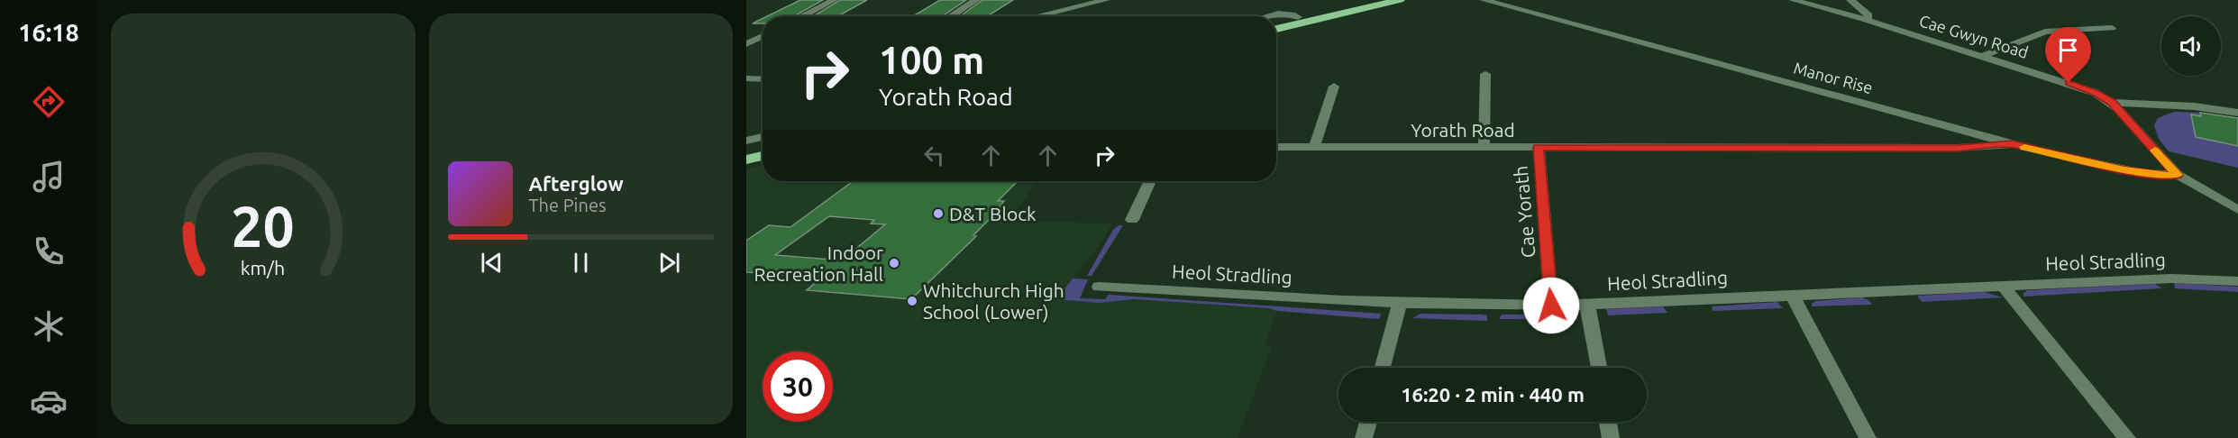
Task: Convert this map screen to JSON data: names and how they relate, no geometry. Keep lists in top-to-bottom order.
{
  "streets": {
    "street": [
      "Cae Gwyn Road",
      "Manor Rise",
      "Yorath Road",
      "Cae Yorath",
      "Heol Stradling"
    ]
  },
  "crossings": [
    ["Cae Gwyn Road", "Manor Rise"],
    ["Manor Rise", "Yorath Road"],
    ["Yorath Road", "Cae Yorath"],
    ["Cae Yorath", "Heol Stradling"]
  ],
  "places": ["D&T Block", "Indoor Recreation Hall", "Whitchurch High School (Lower)"],
  "page": {
    "tabs": "16:18",
    "turn": ["100 m", "Yorath Road"],
    "song": ["Afterglow", "The Pines"],
    "limit": "30",
    "trip": "16:20 · 2 min · 440 m",
    "gauge": ["20", "km/h"]
  }
}
